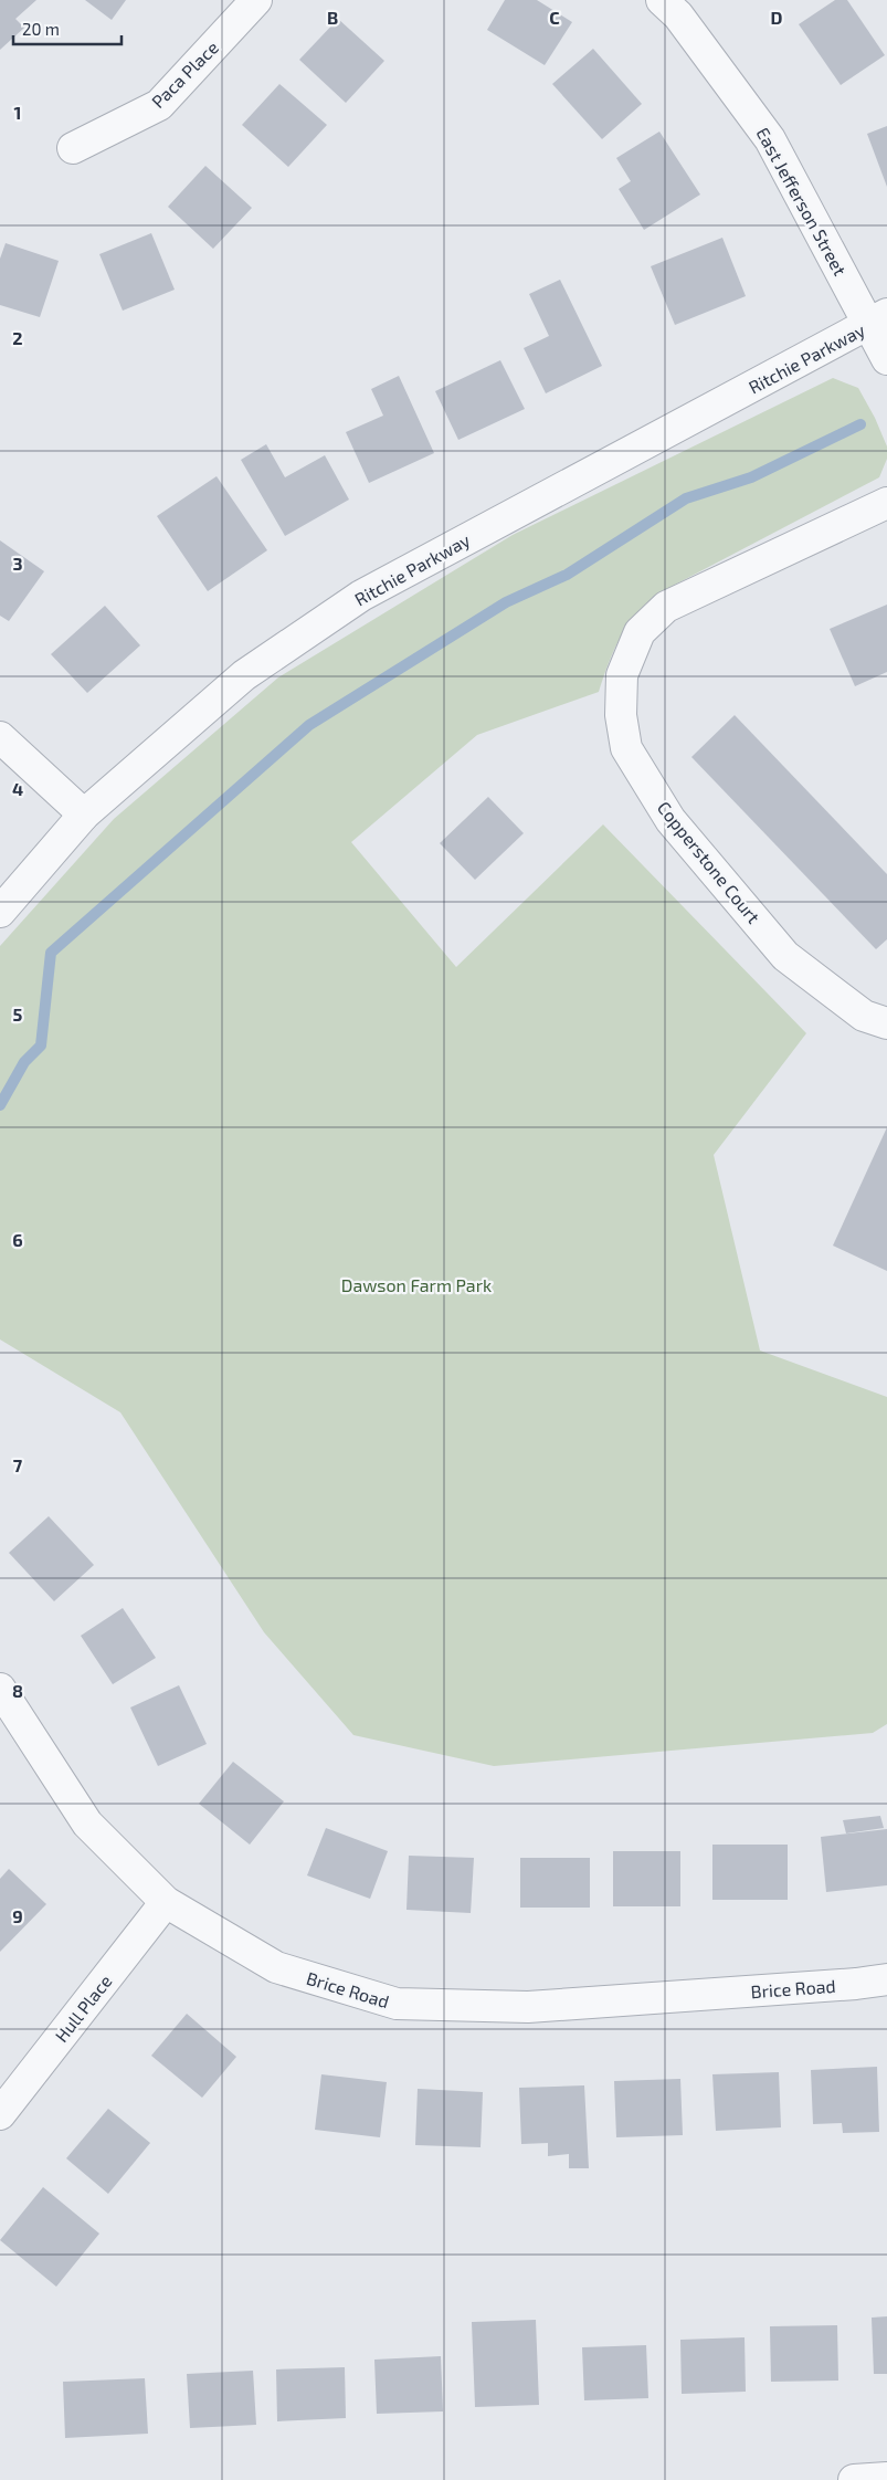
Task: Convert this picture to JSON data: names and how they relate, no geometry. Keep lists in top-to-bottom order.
{
  "streets": {
    "street": [
      "Paca Place",
      "East Jefferson Street",
      "Ritchie Parkway",
      "Copperstone Court",
      "Brice Road",
      "Hull Place"
    ]
  },
  "crossings": [
    ["East Jefferson Street", "Ritchie Parkway"],
    ["Brice Road", "Hull Place"]
  ],
  "parks": ["Dawson Farm Park"],
  "scale_bar": "20 m",
  "grid": {
    "columns": ["B", "C", "D"],
    "rows": [
      "1",
      "2",
      "3",
      "4",
      "5",
      "6",
      "7",
      "8",
      "9"
    ]
  }
}
